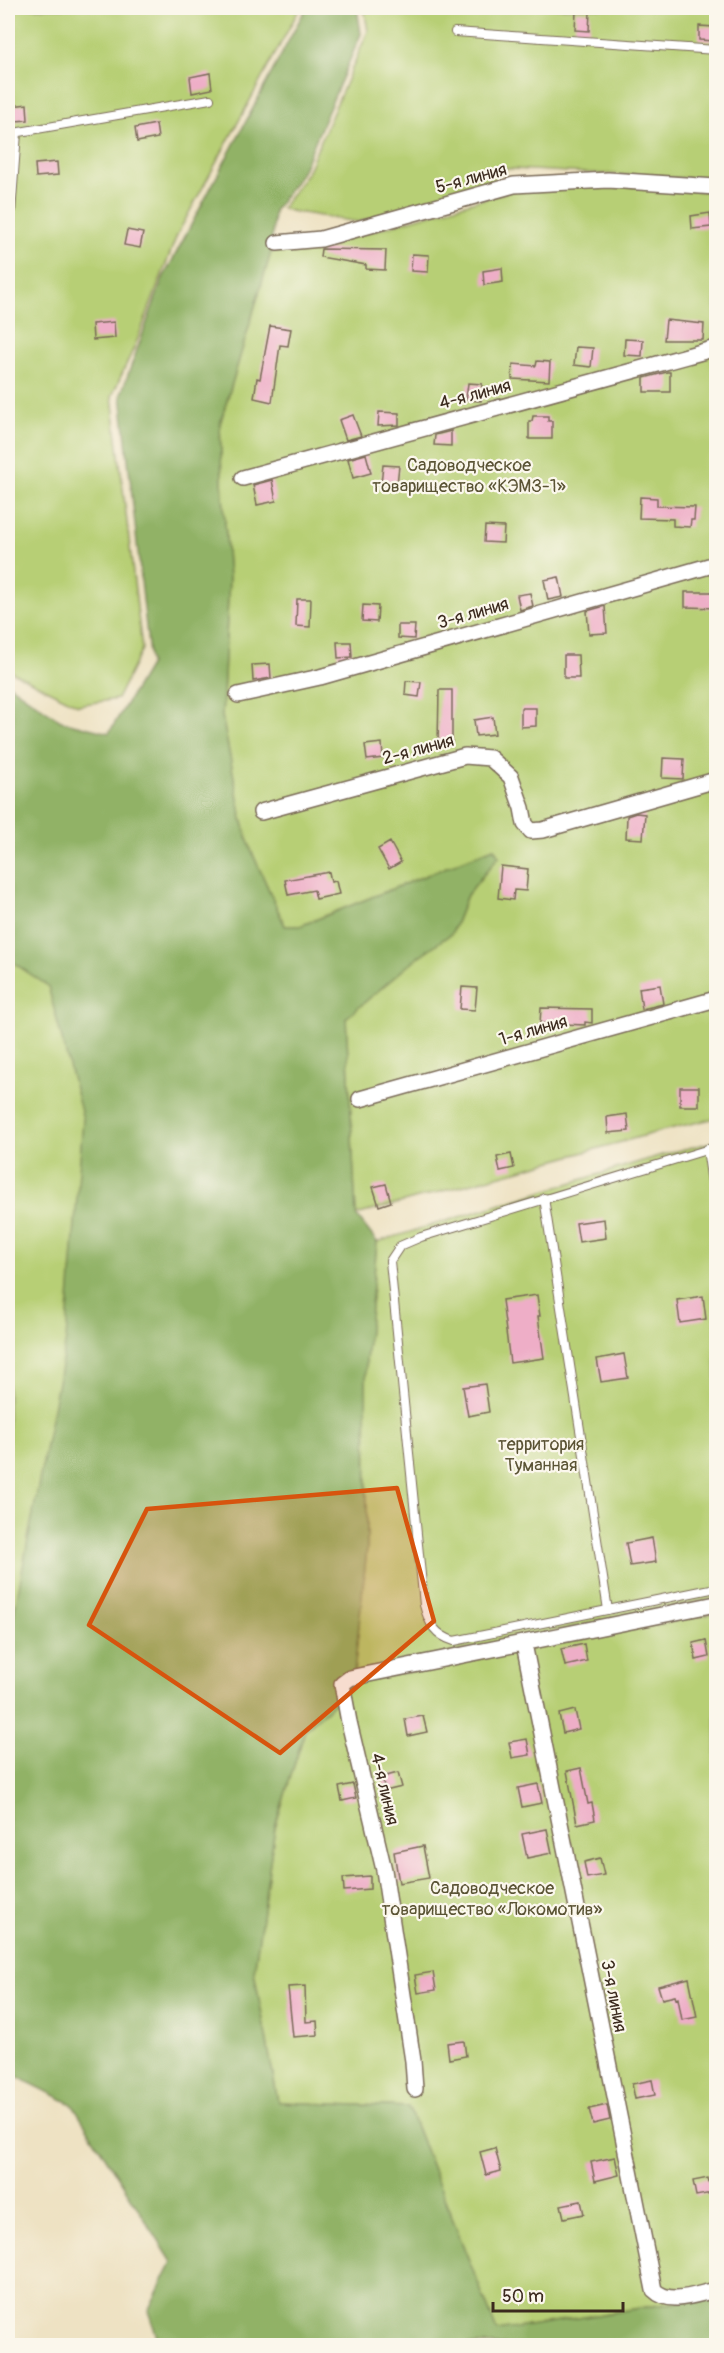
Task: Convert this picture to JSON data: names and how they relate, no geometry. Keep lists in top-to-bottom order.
{
  "streets": {
    "street": [
      "5-я линия",
      "4-я линия",
      "3-я линия",
      "2-я линия",
      "1-я линия"
    ]
  },
  "crossings": [
    ["4-я линия", "3-я линия"]
  ],
  "parks": ["Садоводческое товарищество «КЭМЗ-1»", "территория Туманная", "Садоводческое товарищество «Локомотив»"],
  "scale_bar": "50 m"
}
